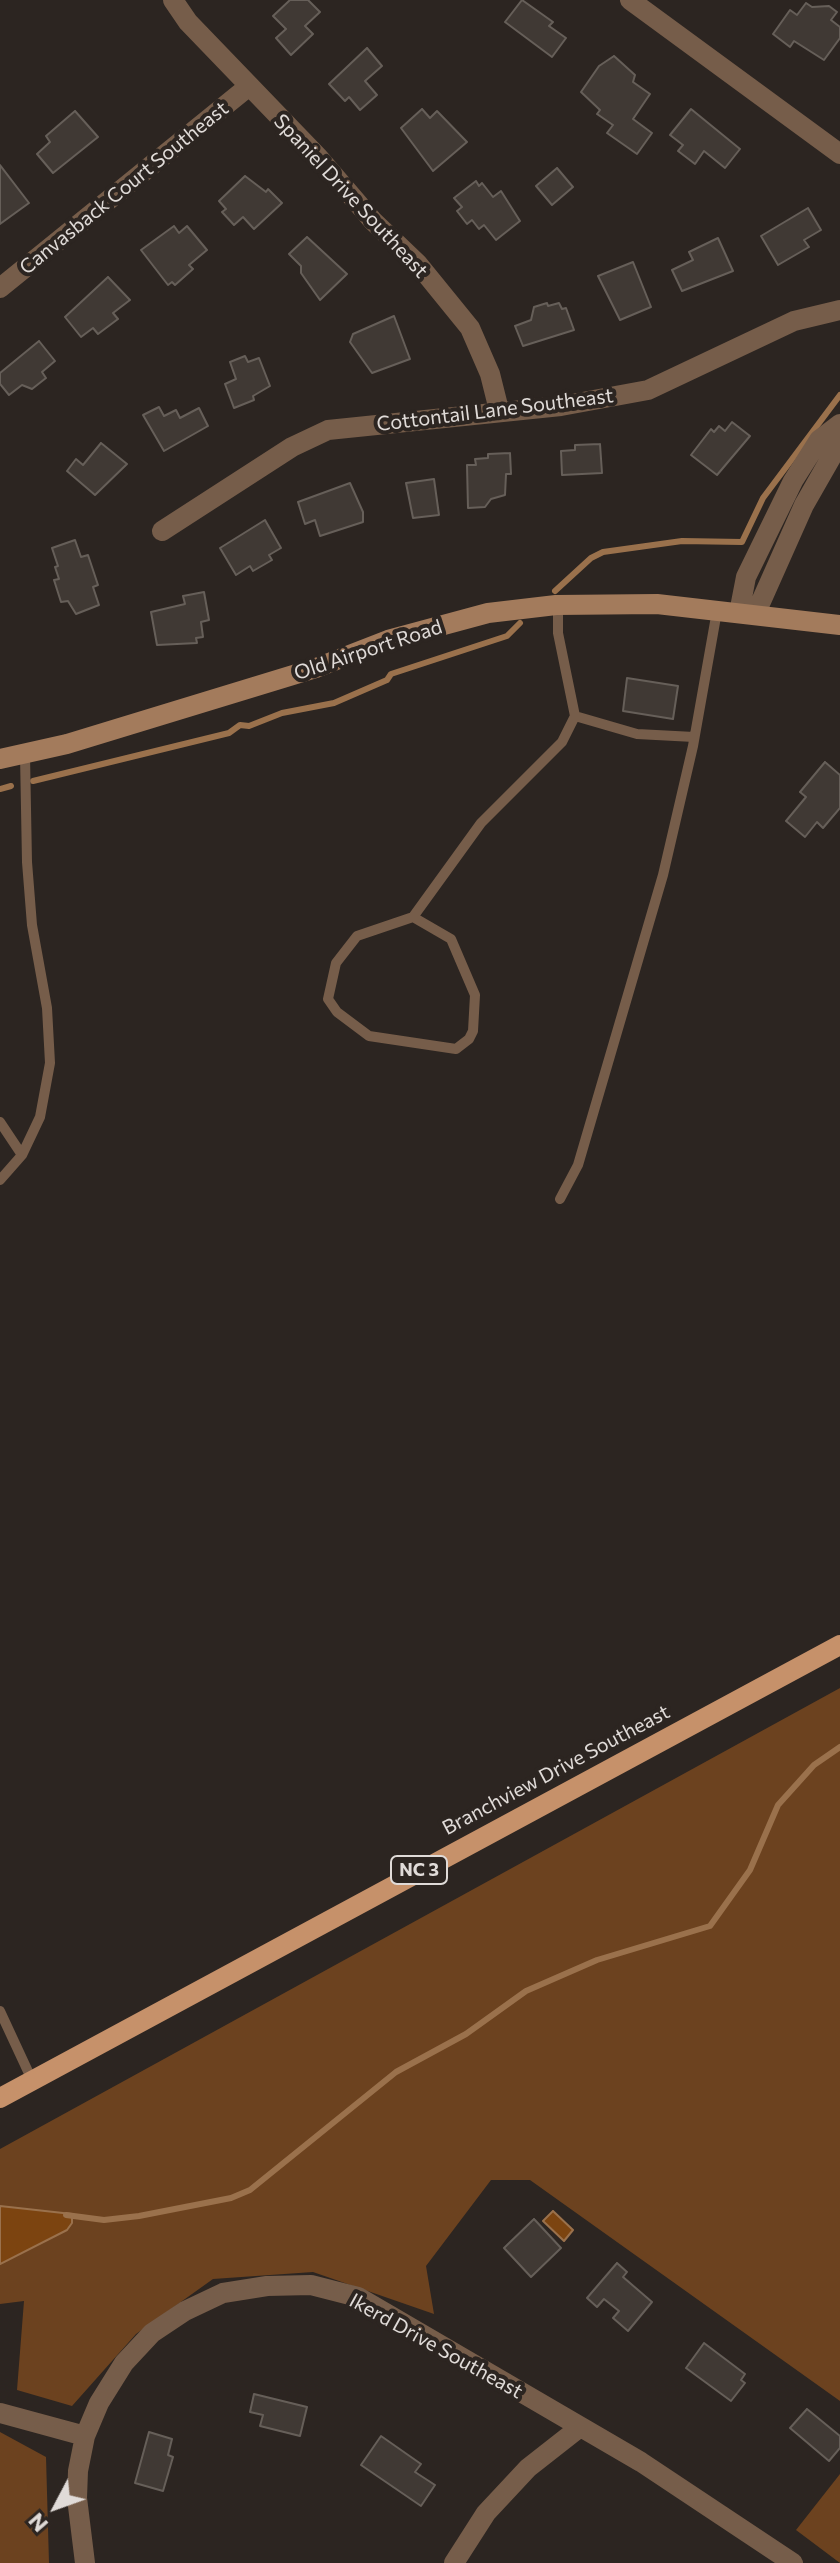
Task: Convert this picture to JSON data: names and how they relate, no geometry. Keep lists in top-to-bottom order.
{
  "streets": {
    "main road": ["Branchview Drive Southeast", "NC 3"],
    "street": [
      "Canvasback Court Southeast",
      "Spaniel Drive Southeast",
      "Cottontail Lane Southeast",
      "Old Airport Road",
      "Ikerd Drive Southeast"
    ]
  },
  "crossings": [
    ["Canvasback Court Southeast", "Spaniel Drive Southeast"],
    ["Spaniel Drive Southeast", "Cottontail Lane Southeast"]
  ],
  "north": "bottom left"
}
